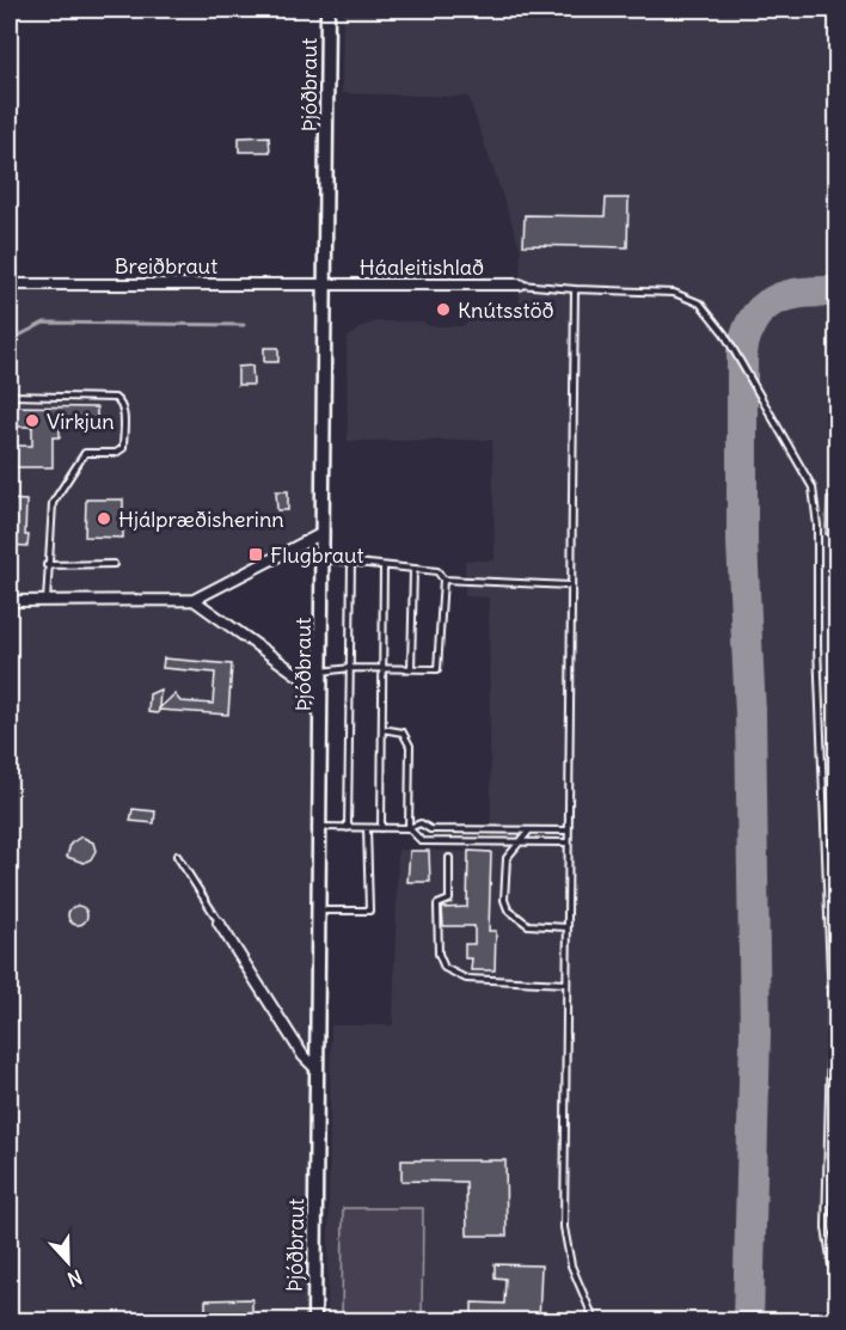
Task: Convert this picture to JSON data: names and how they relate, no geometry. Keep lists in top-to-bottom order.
{
  "streets": {
    "street": ["Þjóðbraut", "Breiðbraut", "Háaleitishlað"]
  },
  "crossings": [
    ["Þjóðbraut", "Breiðbraut"],
    ["Þjóðbraut", "Háaleitishlað"],
    ["Breiðbraut", "Háaleitishlað"]
  ],
  "places": {
    "other": ["Knútsstöð", "Virkjun", "Hjálpræðisherinn"],
    "transit": ["Flugbraut"]
  },
  "north": "bottom"
}
